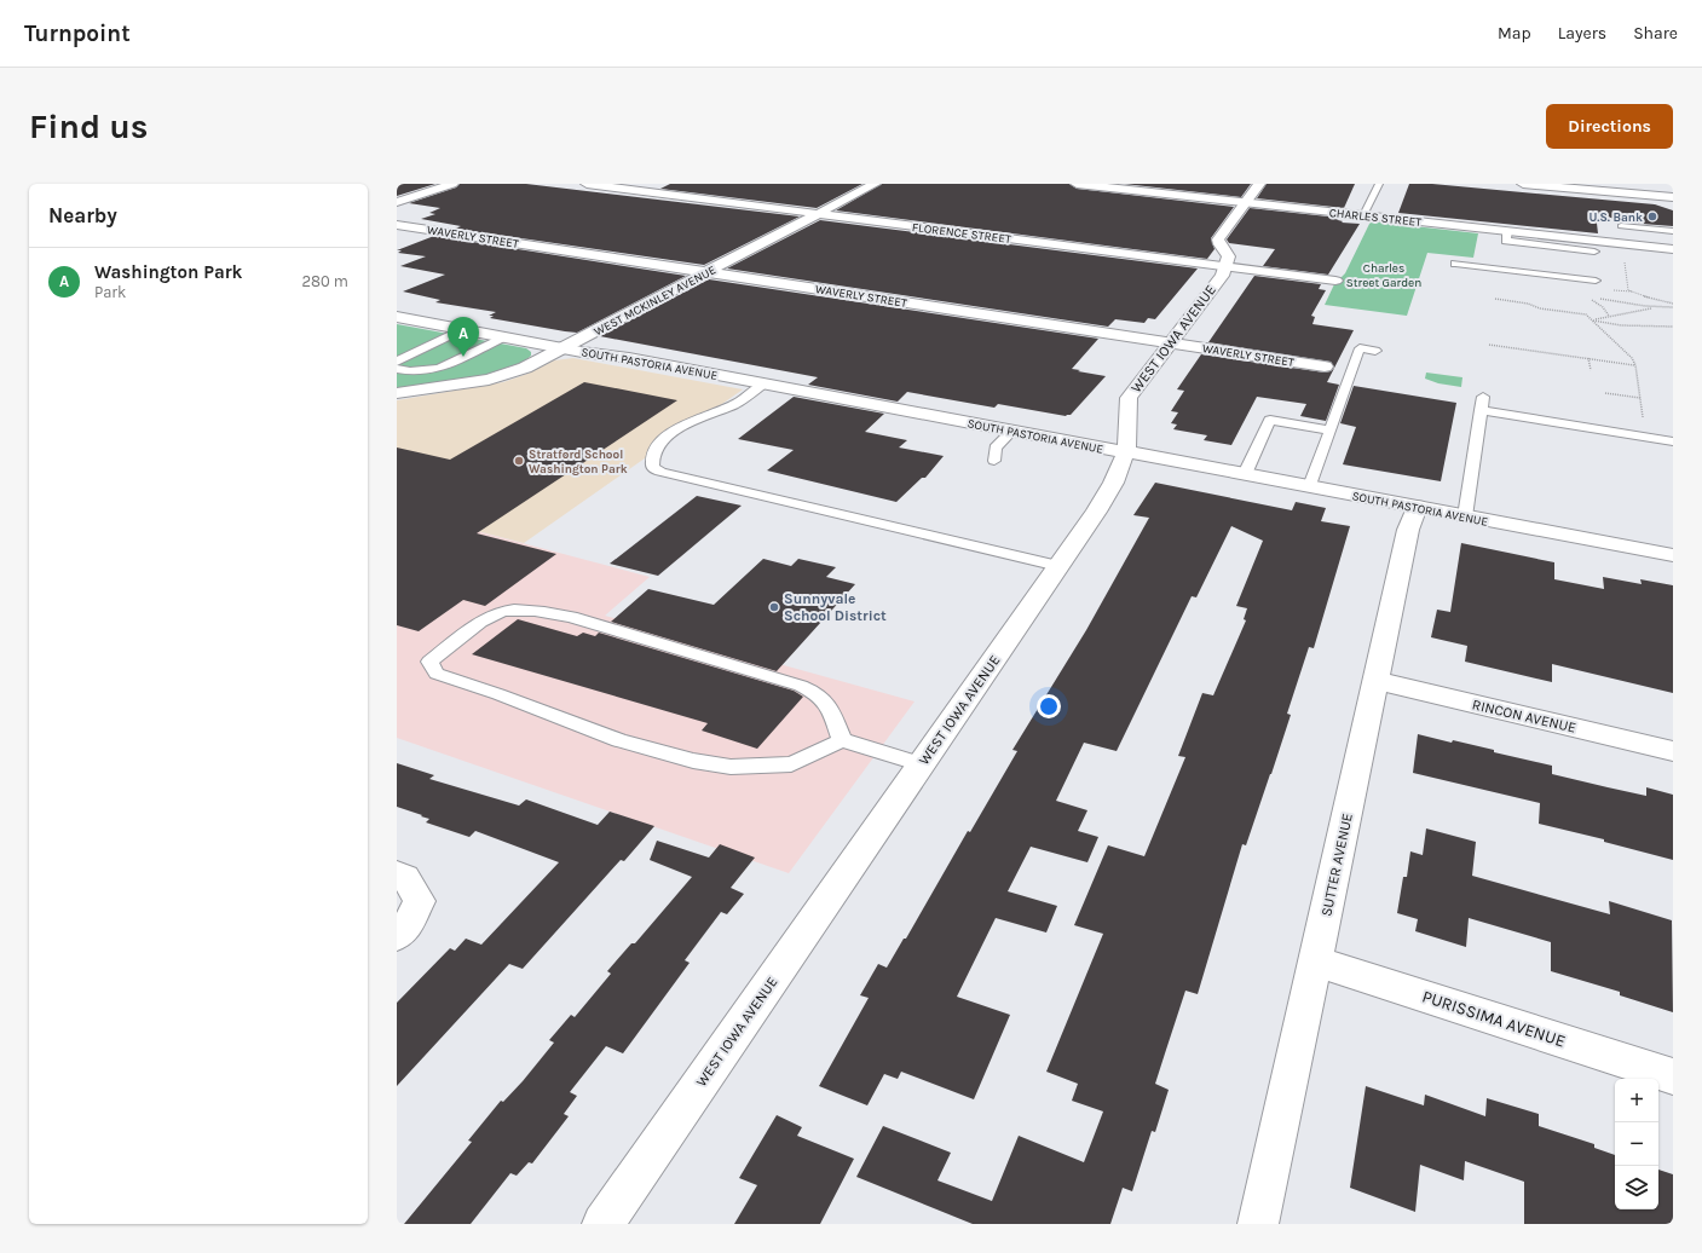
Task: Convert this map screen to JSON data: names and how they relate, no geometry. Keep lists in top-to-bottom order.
{
  "streets": {
    "street": [
      "CHARLES STREET",
      "FLORENCE STREET",
      "WAVERLY STREET",
      "WEST MCKINLEY AVENUE",
      "WEST IOWA AVENUE",
      "SOUTH PASTORIA AVENUE",
      "RINCON AVENUE",
      "SUTTER AVENUE",
      "PURISSIMA AVENUE"
    ]
  },
  "crossings": [
    ["FLORENCE STREET", "WEST MCKINLEY AVENUE"],
    ["FLORENCE STREET", "WEST IOWA AVENUE"],
    ["WAVERLY STREET", "WEST MCKINLEY AVENUE"],
    ["WAVERLY STREET", "WEST IOWA AVENUE"],
    ["WEST MCKINLEY AVENUE", "SOUTH PASTORIA AVENUE"],
    ["WEST IOWA AVENUE", "SOUTH PASTORIA AVENUE"],
    ["SOUTH PASTORIA AVENUE", "SUTTER AVENUE"],
    ["RINCON AVENUE", "SUTTER AVENUE"],
    ["SUTTER AVENUE", "PURISSIMA AVENUE"]
  ],
  "parks": ["Charles Street Garden"],
  "places": ["U.S. Bank", "Stratford School Washington Park", "Sunnyvale School District"],
  "page": {
    "header": "Turnpoint",
    "nav": ["Map", "Layers", "Share"],
    "buttons": "Directions",
    "title": "Find us",
    "heading": "Nearby",
    "list": [
      {
        "mark": "A",
        "name": "Washington Park",
        "note": "Park",
        "value": "280 m"
      }
    ],
    "pins": "A",
    "map_buttons": ["+", "−"]
  }
}
